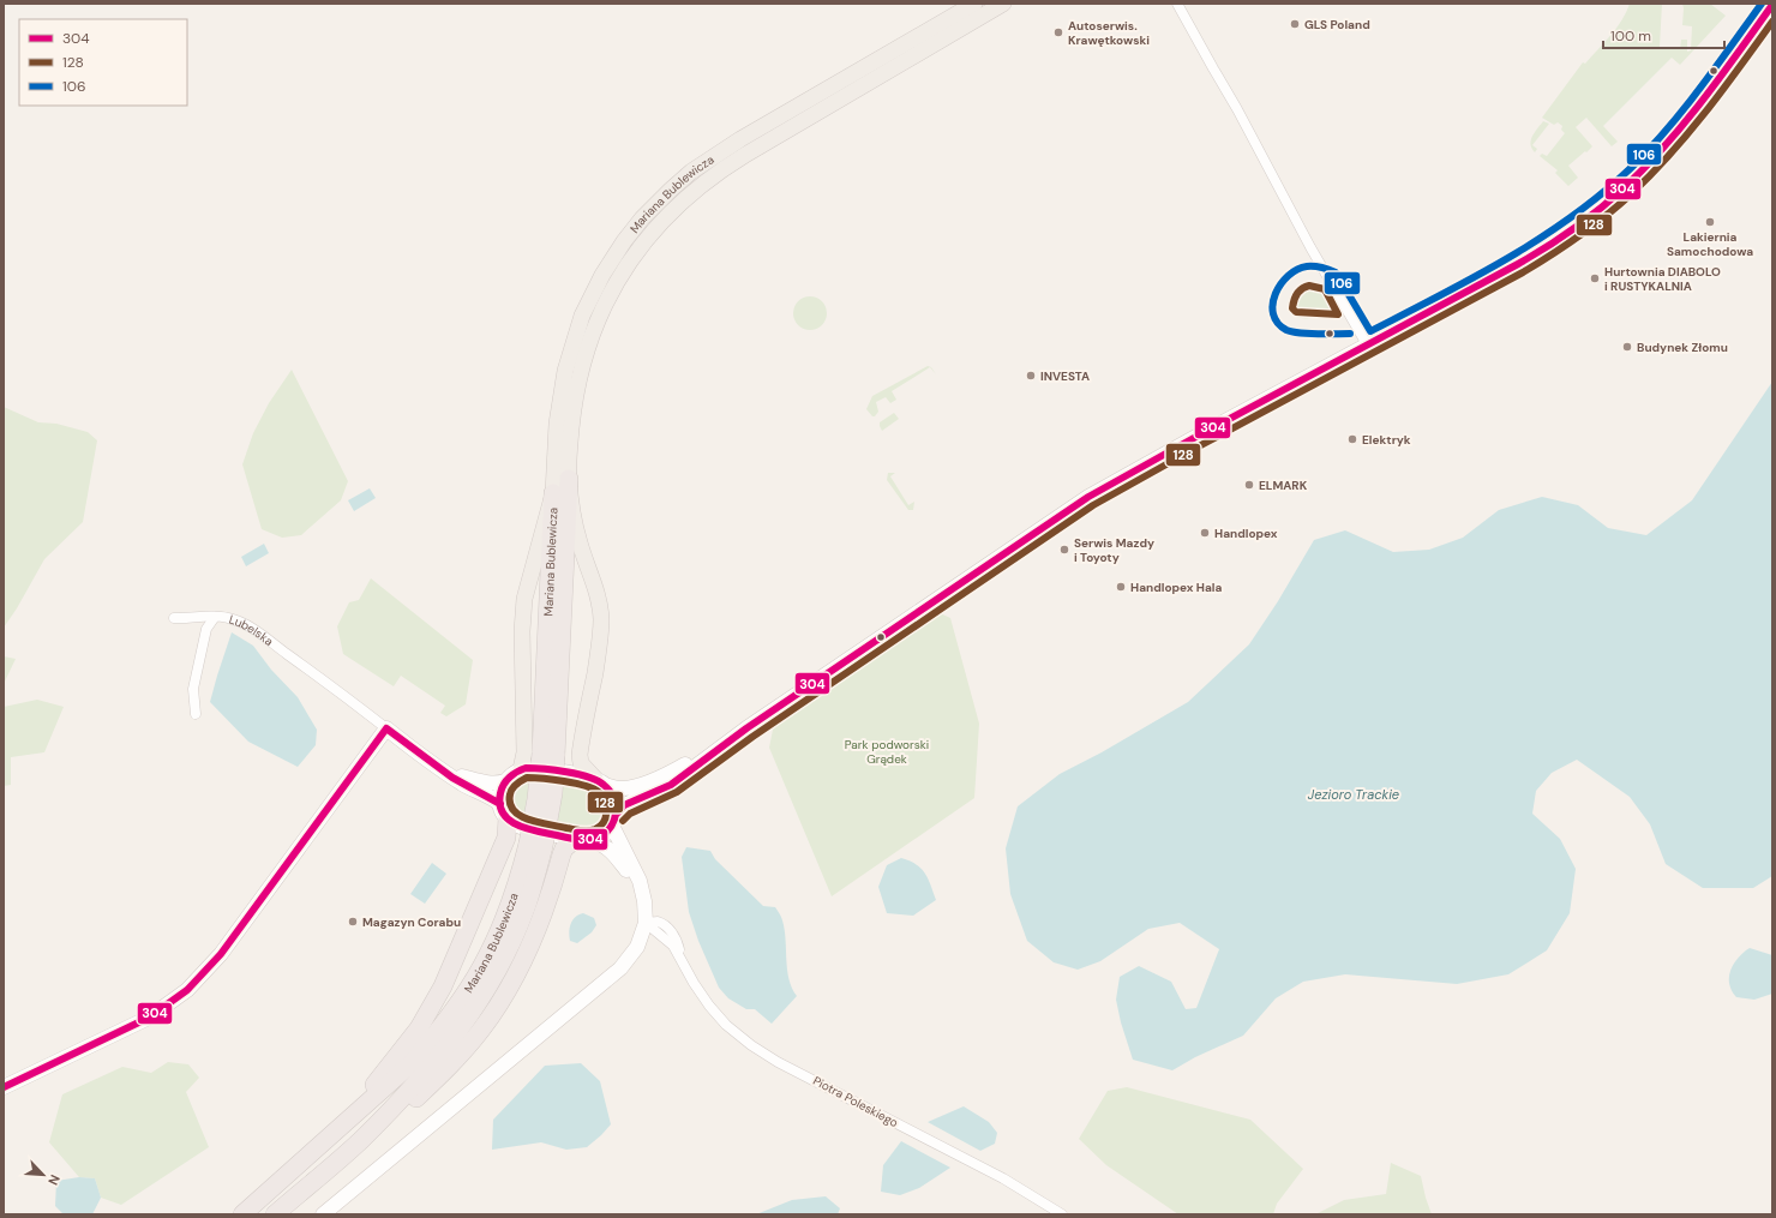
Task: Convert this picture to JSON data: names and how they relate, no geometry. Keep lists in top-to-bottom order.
{
  "streets": {
    "highway": ["Mariana Bublewicza"],
    "street": ["Lubelska", "Piotra Poleskiego"]
  },
  "water": ["Jezioro Trackie"],
  "parks": ["Park podworski Grądek"],
  "places": [
    "GLS Poland",
    "Autoserwis. Krawętkowski",
    "Lakiernia Samochodowa",
    "Hurtownia DIABOLO i RUSTYKALNIA",
    "Budynek Złomu",
    "INVESTA",
    "Elektryk",
    "ELMARK",
    "Handlopex",
    "Serwis Mazdy i Toyoty",
    "Handlopex Hala",
    "Magazyn Corabu"
  ],
  "lines": ["transit line 106", "transit line 304", "transit line 128"],
  "legend": ["304", "128", "106"],
  "scale_bar": "100 m",
  "north": "bottom right"
}
